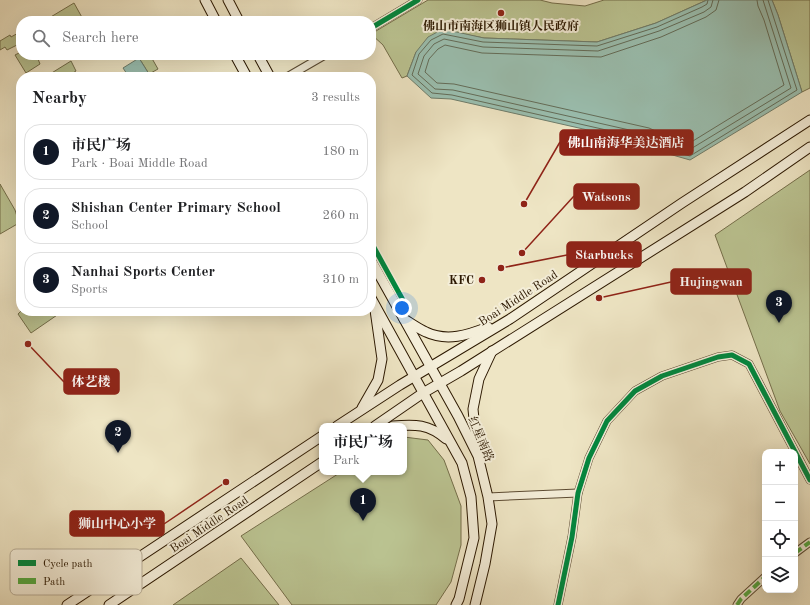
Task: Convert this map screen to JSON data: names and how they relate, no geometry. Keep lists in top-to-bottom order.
{
  "streets": {
    "main road": ["Boai Middle Road", "红星南路"]
  },
  "crossings": [
    ["Boai Middle Road", "红星南路"]
  ],
  "places": [
    "佛山市南海区狮山镇人民政府",
    "佛山南海华美达酒店",
    "Watsons",
    "Starbucks",
    "KFC",
    "Hujingwan",
    "体艺楼",
    "狮山中心小学"
  ],
  "legend": ["Cycle path", "Path"],
  "page": {
    "search": "Search here",
    "heading": ["Nearby", "3 results"],
    "list": [
      {
        "mark": "1",
        "name": "市民广场",
        "note": "Park · Boai Middle Road",
        "value": "180 m"
      },
      {
        "mark": "2",
        "name": "Shishan Center Primary School",
        "note": "School",
        "value": "260 m"
      },
      {
        "mark": "3",
        "name": "Nanhai Sports Center",
        "note": "Sports",
        "value": "310 m"
      }
    ],
    "pins": ["3", "2", "1"],
    "popup": ["市民广场", "Park"],
    "map_buttons": ["+", "−"]
  }
}
